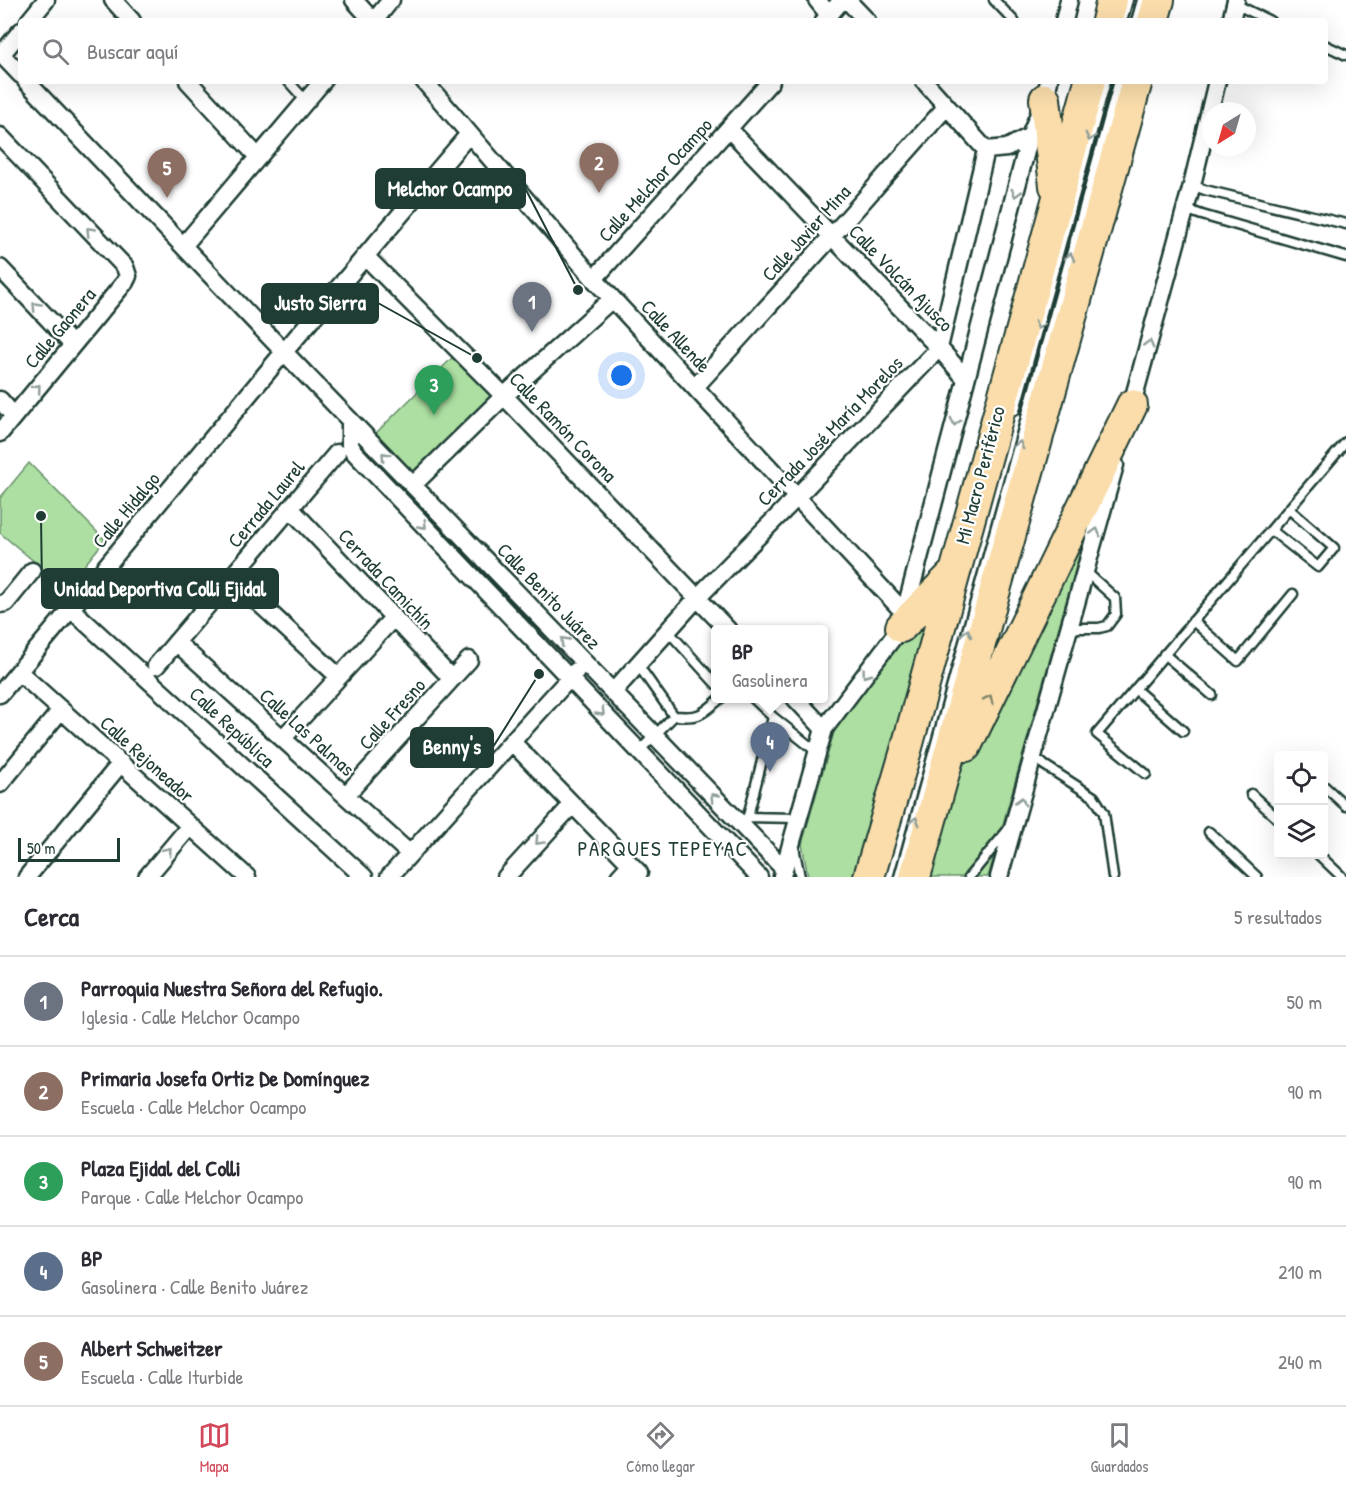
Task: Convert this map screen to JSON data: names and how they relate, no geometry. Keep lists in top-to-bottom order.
{
  "streets": {
    "street": [
      "Calle Melchor Ocampo",
      "Calle Javier Mina",
      "Calle Volcán Ajusco",
      "Calle Gaonera",
      "Calle Allende",
      "Calle Ramón Corona",
      "Cerrada José María Morelos",
      "Cerrada Laurel",
      "Calle Hidalgo",
      "Cerrada Camichín",
      "Calle Benito Juárez",
      "Calle Fresno",
      "Calle República",
      "Calle Las Palmas",
      "Calle Rejoneador"
    ],
    "lane": ["Mi Macro Periférico"]
  },
  "crossings": [
    ["Calle Melchor Ocampo", "Calle Volcán Ajusco"],
    ["Calle Melchor Ocampo", "Calle Allende"],
    ["Calle Javier Mina", "Calle Volcán Ajusco"],
    ["Calle Javier Mina", "Calle Allende"],
    ["Calle Volcán Ajusco", "Cerrada José María Morelos"],
    ["Calle Allende", "Cerrada José María Morelos"],
    ["Calle Allende", "Calle Hidalgo"],
    ["Calle Ramón Corona", "Cerrada José María Morelos"],
    ["Calle Ramón Corona", "Calle Hidalgo"],
    ["Cerrada José María Morelos", "Calle Benito Juárez"],
    ["Cerrada Laurel", "Cerrada Camichín"],
    ["Cerrada Laurel", "Calle Las Palmas"],
    ["Calle Hidalgo", "Calle Benito Juárez"],
    ["Calle Hidalgo", "Calle República"],
    ["Calle Hidalgo", "Calle Rejoneador"],
    ["Cerrada Camichín", "Calle Fresno"],
    ["Calle Fresno", "Calle Las Palmas"]
  ],
  "districts": ["PARQUES TEPEYAC"],
  "places": [
    "Melchor Ocampo",
    "Justo Sierra",
    "Unidad Deportiva Colli Ejidal",
    "Benny's"
  ],
  "scale_bar": "50 m",
  "north": "bottom left",
  "page": {
    "search": "Buscar aquí",
    "pins": [
      "2",
      "5",
      "1",
      "3",
      "4"
    ],
    "popup": ["BP", "Gasolinera"],
    "scale": "50 m",
    "heading": ["Cerca", "5 resultados"],
    "list": [
      {
        "mark": "1",
        "name": "Parroquia Nuestra Señora del Refugio.",
        "note": "Iglesia · Calle Melchor Ocampo",
        "value": "50 m"
      },
      {
        "mark": "2",
        "name": "Primaria Josefa Ortiz De Domínguez",
        "note": "Escuela · Calle Melchor Ocampo",
        "value": "90 m"
      },
      {
        "mark": "3",
        "name": "Plaza Ejidal del Colli",
        "note": "Parque · Calle Melchor Ocampo",
        "value": "90 m"
      },
      {
        "mark": "4",
        "name": "BP",
        "note": "Gasolinera · Calle Benito Juárez",
        "value": "210 m"
      },
      {
        "mark": "5",
        "name": "Albert Schweitzer",
        "note": "Escuela · Calle Iturbide",
        "value": "240 m"
      }
    ],
    "nav": ["Mapa", "Cómo llegar", "Guardados"]
  }
}
